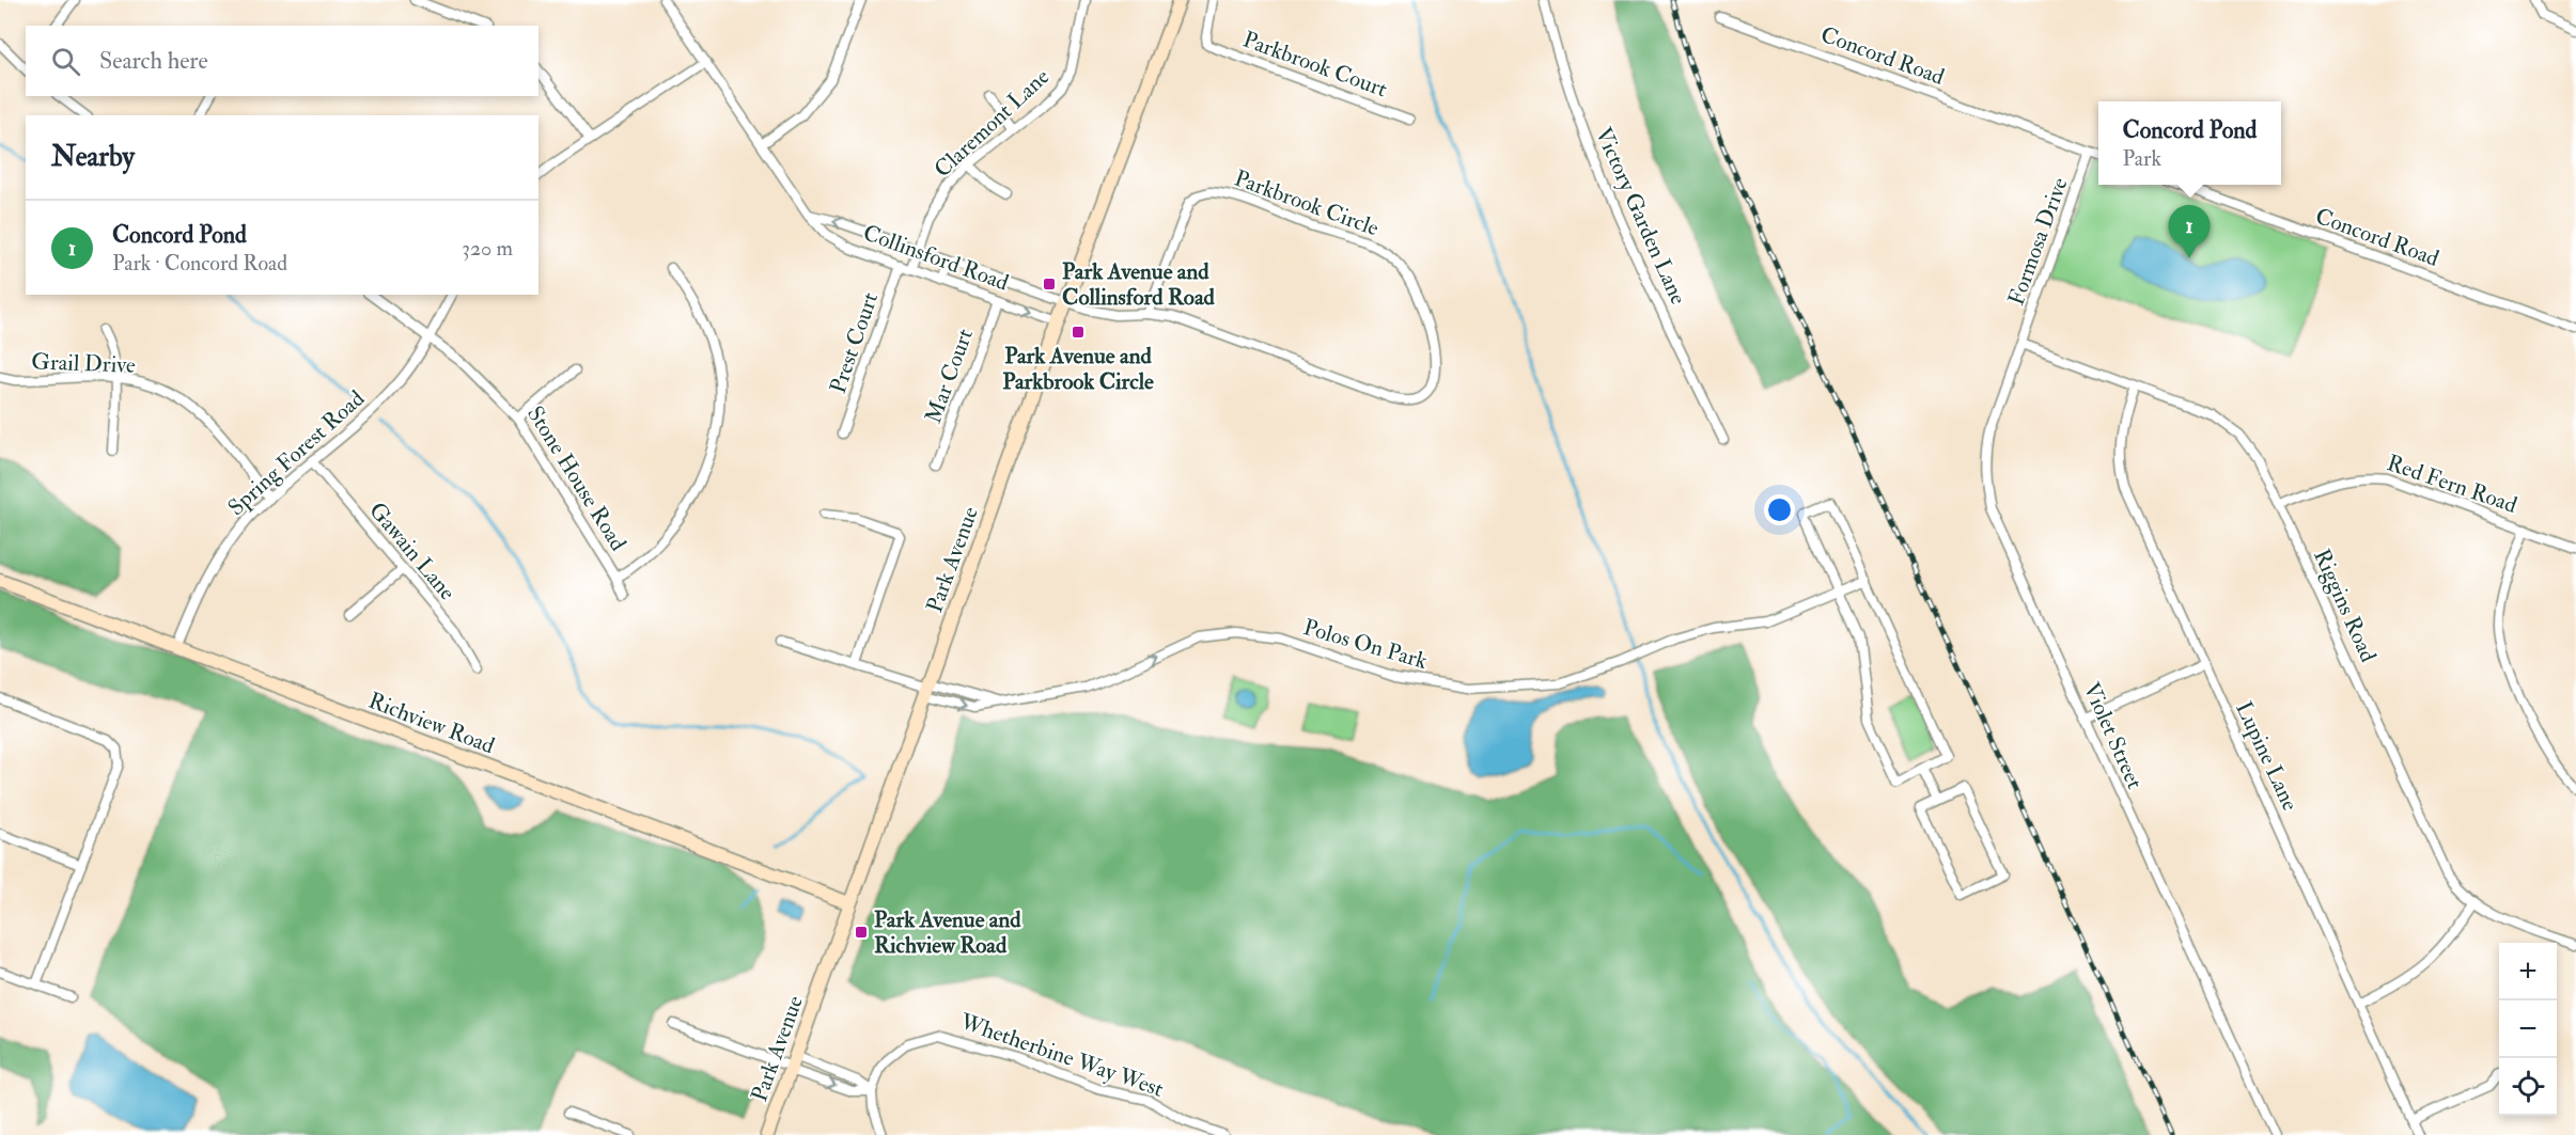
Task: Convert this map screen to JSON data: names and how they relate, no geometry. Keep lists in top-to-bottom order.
{
  "streets": {
    "main road": ["Park Avenue", "Richview Road"],
    "street": [
      "Concord Road",
      "Parkbrook Court",
      "Claremont Lane",
      "Parkbrook Circle",
      "Victory Garden Lane",
      "Formosa Drive",
      "Collinsford Road",
      "Prest Court",
      "Grail Drive",
      "Mar Court",
      "Spring Forest Road",
      "Stone House Road",
      "Red Fern Road",
      "Gawain Lane",
      "Riggins Road",
      "Polos On Park",
      "Violet Street",
      "Lupine Lane",
      "Whetherbine Way West"
    ]
  },
  "crossings": [
    ["Concord Road", "Formosa Drive"],
    ["Claremont Lane", "Collinsford Road"],
    ["Parkbrook Circle", "Collinsford Road"],
    ["Parkbrook Circle", "Park Avenue"],
    ["Formosa Drive", "Riggins Road"],
    ["Formosa Drive", "Violet Street"],
    ["Collinsford Road", "Prest Court"],
    ["Collinsford Road", "Mar Court"],
    ["Collinsford Road", "Park Avenue"],
    ["Grail Drive", "Spring Forest Road"],
    ["Spring Forest Road", "Stone House Road"],
    ["Spring Forest Road", "Gawain Lane"],
    ["Spring Forest Road", "Richview Road"],
    ["Red Fern Road", "Riggins Road"],
    ["Park Avenue", "Polos On Park"],
    ["Park Avenue", "Richview Road"],
    ["Riggins Road", "Violet Street"],
    ["Riggins Road", "Lupine Lane"]
  ],
  "one_way": ["Polos On Park"],
  "places": {
    "transit": ["Park Avenue and Collinsford Road", "Park Avenue and Parkbrook Circle", "Park Avenue and Richview Road"]
  },
  "page": {
    "search": "Search here",
    "popup": ["Concord Pond", "Park"],
    "heading": "Nearby",
    "list": [
      {
        "mark": "1",
        "name": "Concord Pond",
        "note": "Park · Concord Road",
        "value": "320 m"
      }
    ],
    "pins": "1",
    "map_buttons": ["+", "−"]
  }
}
